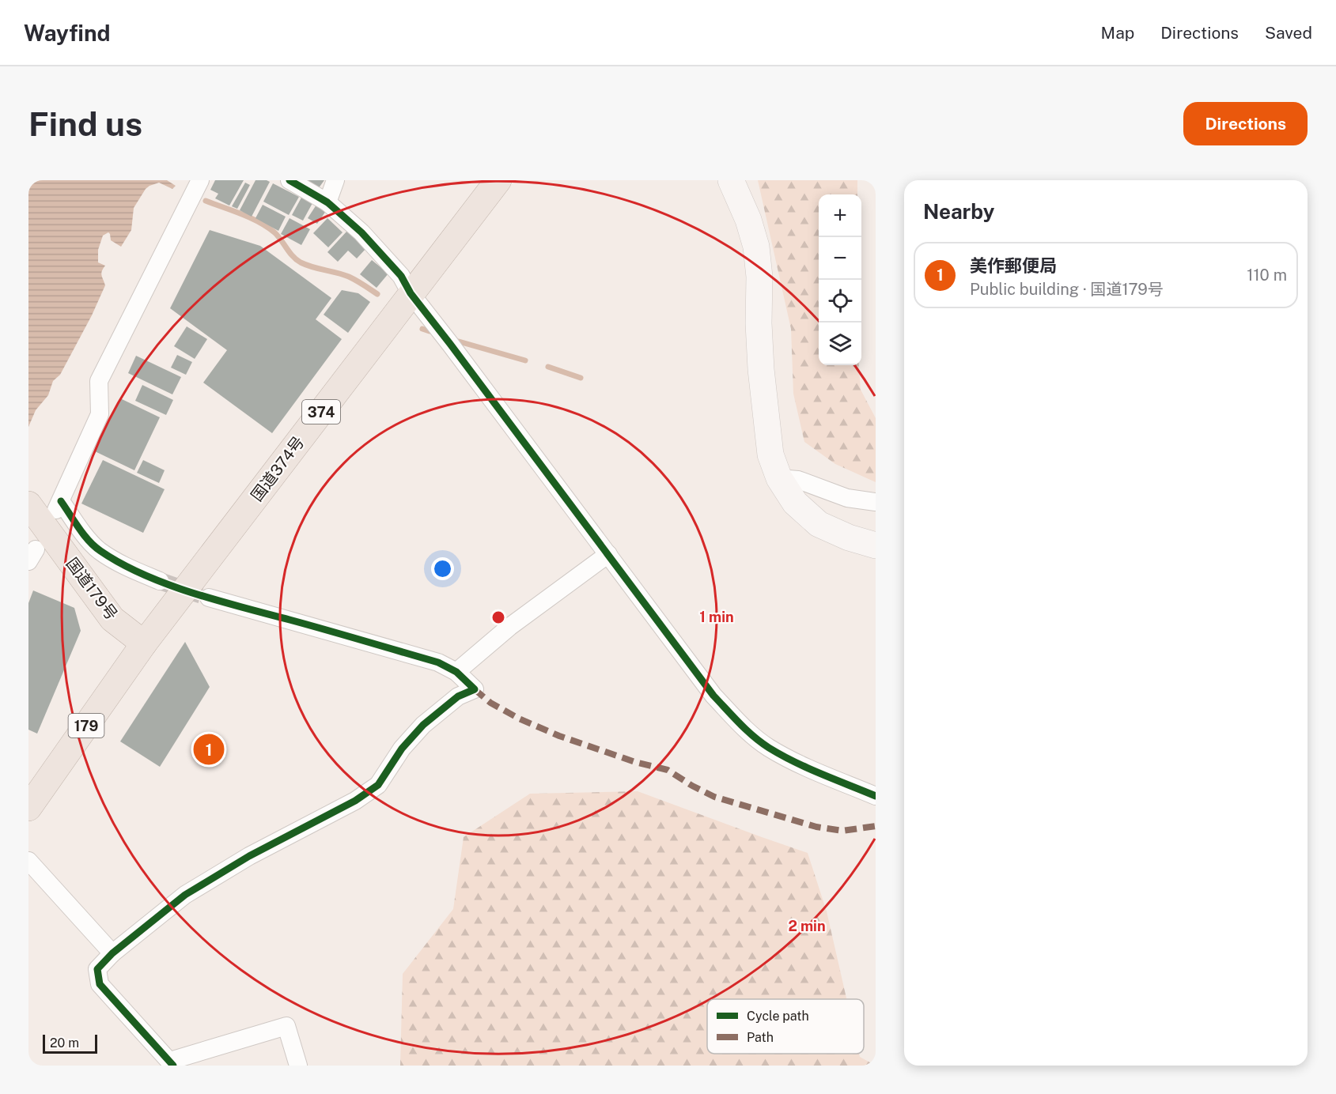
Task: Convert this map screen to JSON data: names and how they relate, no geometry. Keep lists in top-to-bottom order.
{
  "streets": {
    "highway": [
      "374",
      "国道374号",
      "国道179号",
      "179"
    ]
  },
  "crossings": [
    ["国道374号", "国道179号"],
    ["国道374号", "179"],
    ["国道179号", "179"]
  ],
  "legend": ["Cycle path", "Path"],
  "scale_bar": "20 m",
  "page": {
    "header": "Wayfind",
    "nav": ["Map", "Directions", "Saved"],
    "buttons": "Directions",
    "title": "Find us",
    "heading": "Nearby",
    "map_buttons": ["+", "−"],
    "list": [
      {
        "mark": "1",
        "name": "美作郵便局",
        "note": "Public building · 国道179号",
        "value": "110 m"
      }
    ],
    "pins": "1",
    "scale": "20 m"
  },
  "rings": ["1 min", "2 min"]
}
